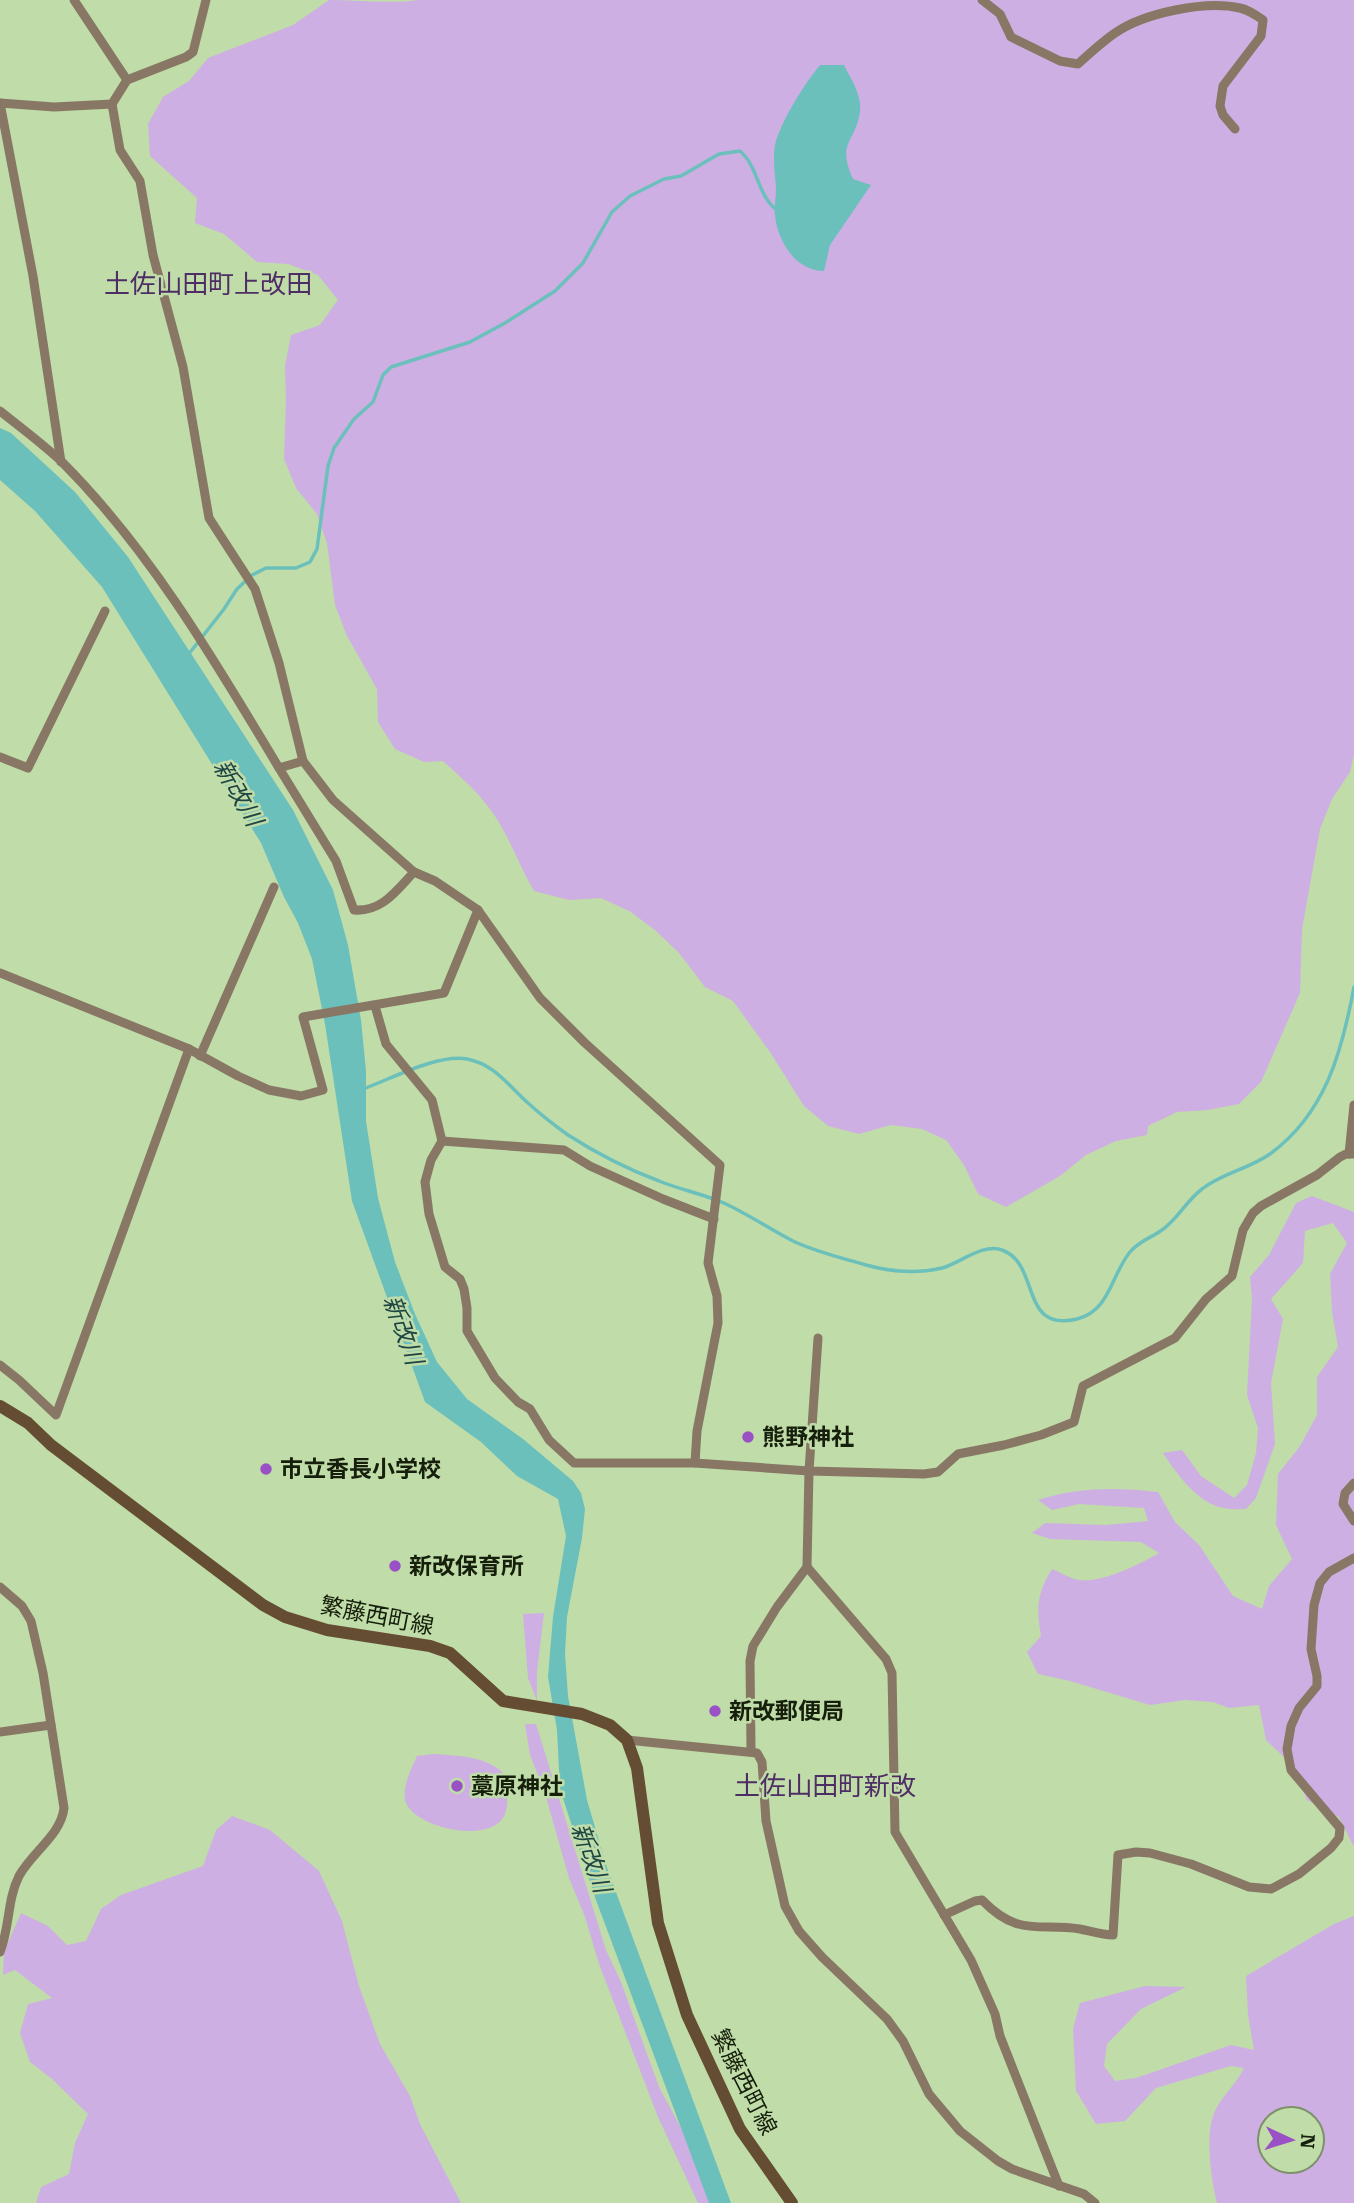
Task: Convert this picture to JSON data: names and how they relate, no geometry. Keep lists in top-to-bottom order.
{
  "streets": {
    "main road": ["繁藤西町線"]
  },
  "districts": ["土佐山田町上改田", "土佐山田町新改"],
  "water": ["新改川"],
  "places": [
    "熊野神社",
    "市立香長小学校",
    "新改保育所",
    "新改郵便局",
    "藁原神社"
  ],
  "north": "right"
}
